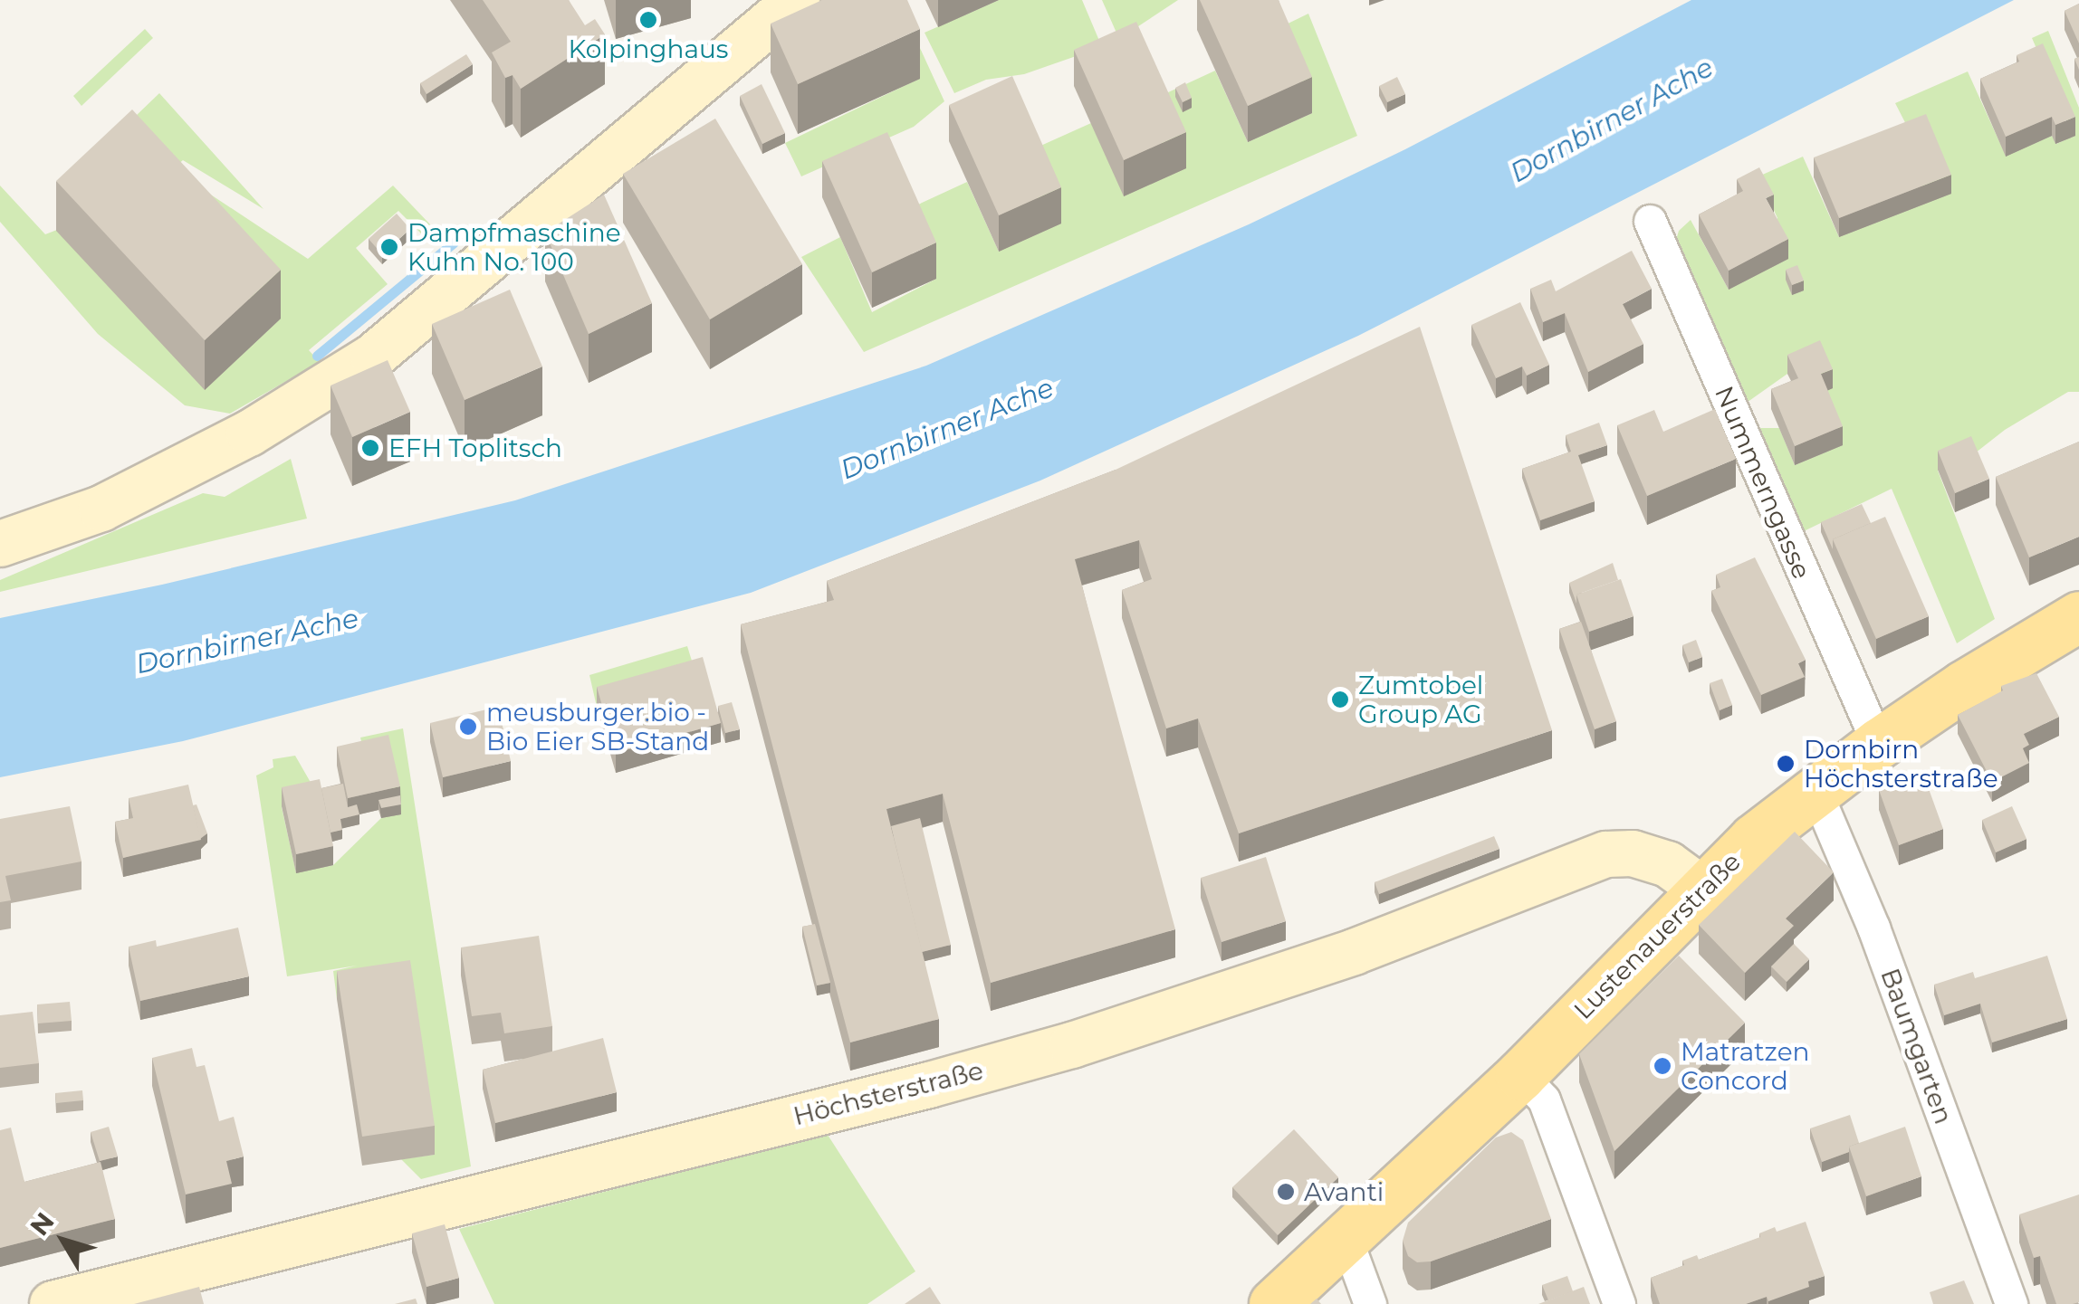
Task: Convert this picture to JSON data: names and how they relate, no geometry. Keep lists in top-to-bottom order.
{
  "streets": {
    "main road": ["Lustenauerstraße", "Höchsterstraße"],
    "street": ["Nummerngasse", "Baumgarten"]
  },
  "crossings": [
    ["Nummerngasse", "Lustenauerstraße"],
    ["Lustenauerstraße", "Baumgarten"],
    ["Lustenauerstraße", "Höchsterstraße"]
  ],
  "water": ["Dornbirner Ache"],
  "places": [
    "Kolpinghaus",
    "Dampfmaschine Kuhn No. 100",
    "EFH Toplitsch",
    "Zumtobel Group AG",
    "meusburger.bio - Bio Eier SB-Stand",
    "Dornbirn Höchsterstraße",
    "Matratzen Concord",
    "Avanti"
  ],
  "north": "top left"
}
